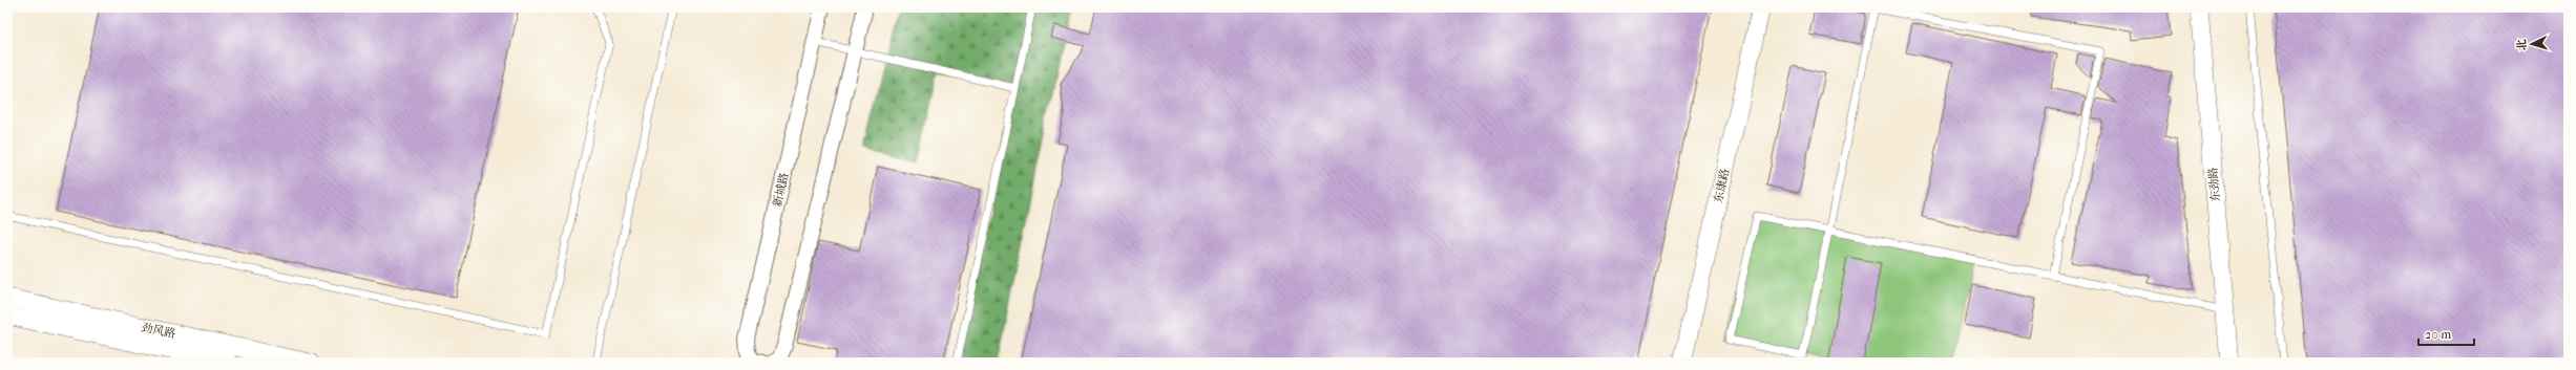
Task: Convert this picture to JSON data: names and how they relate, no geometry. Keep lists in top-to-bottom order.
{
  "streets": {
    "street": [
      "东劲路",
      "东康路",
      "新城路",
      "劲风路"
    ]
  },
  "scale_bar": "20 m",
  "north": "left"
}
